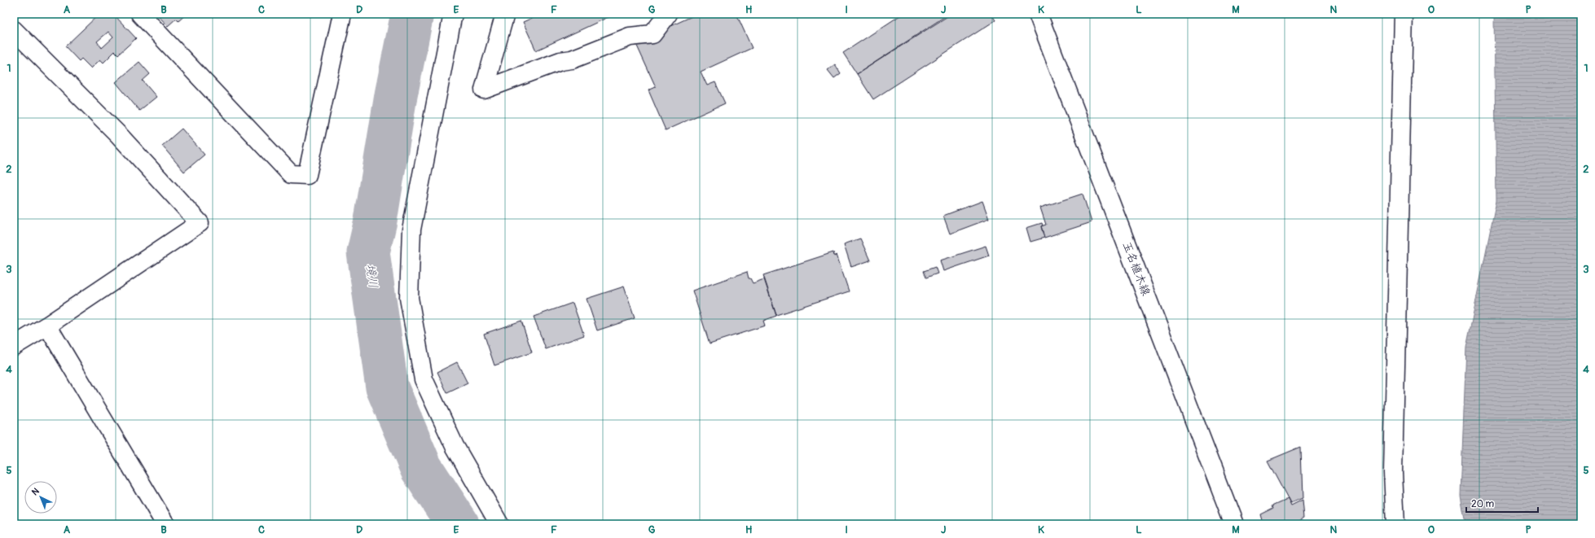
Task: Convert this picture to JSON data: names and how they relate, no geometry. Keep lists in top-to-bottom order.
{
  "streets": {
    "street": ["玉名植木線"]
  },
  "water": ["境川"],
  "scale_bar": "20 m",
  "north": "top left",
  "grid": {
    "columns": [
      "A",
      "B",
      "C",
      "D",
      "E",
      "F",
      "G",
      "H",
      "I",
      "J",
      "K",
      "L",
      "M",
      "N",
      "O",
      "P"
    ],
    "rows": [
      "1",
      "2",
      "3",
      "4",
      "5"
    ]
  }
}
